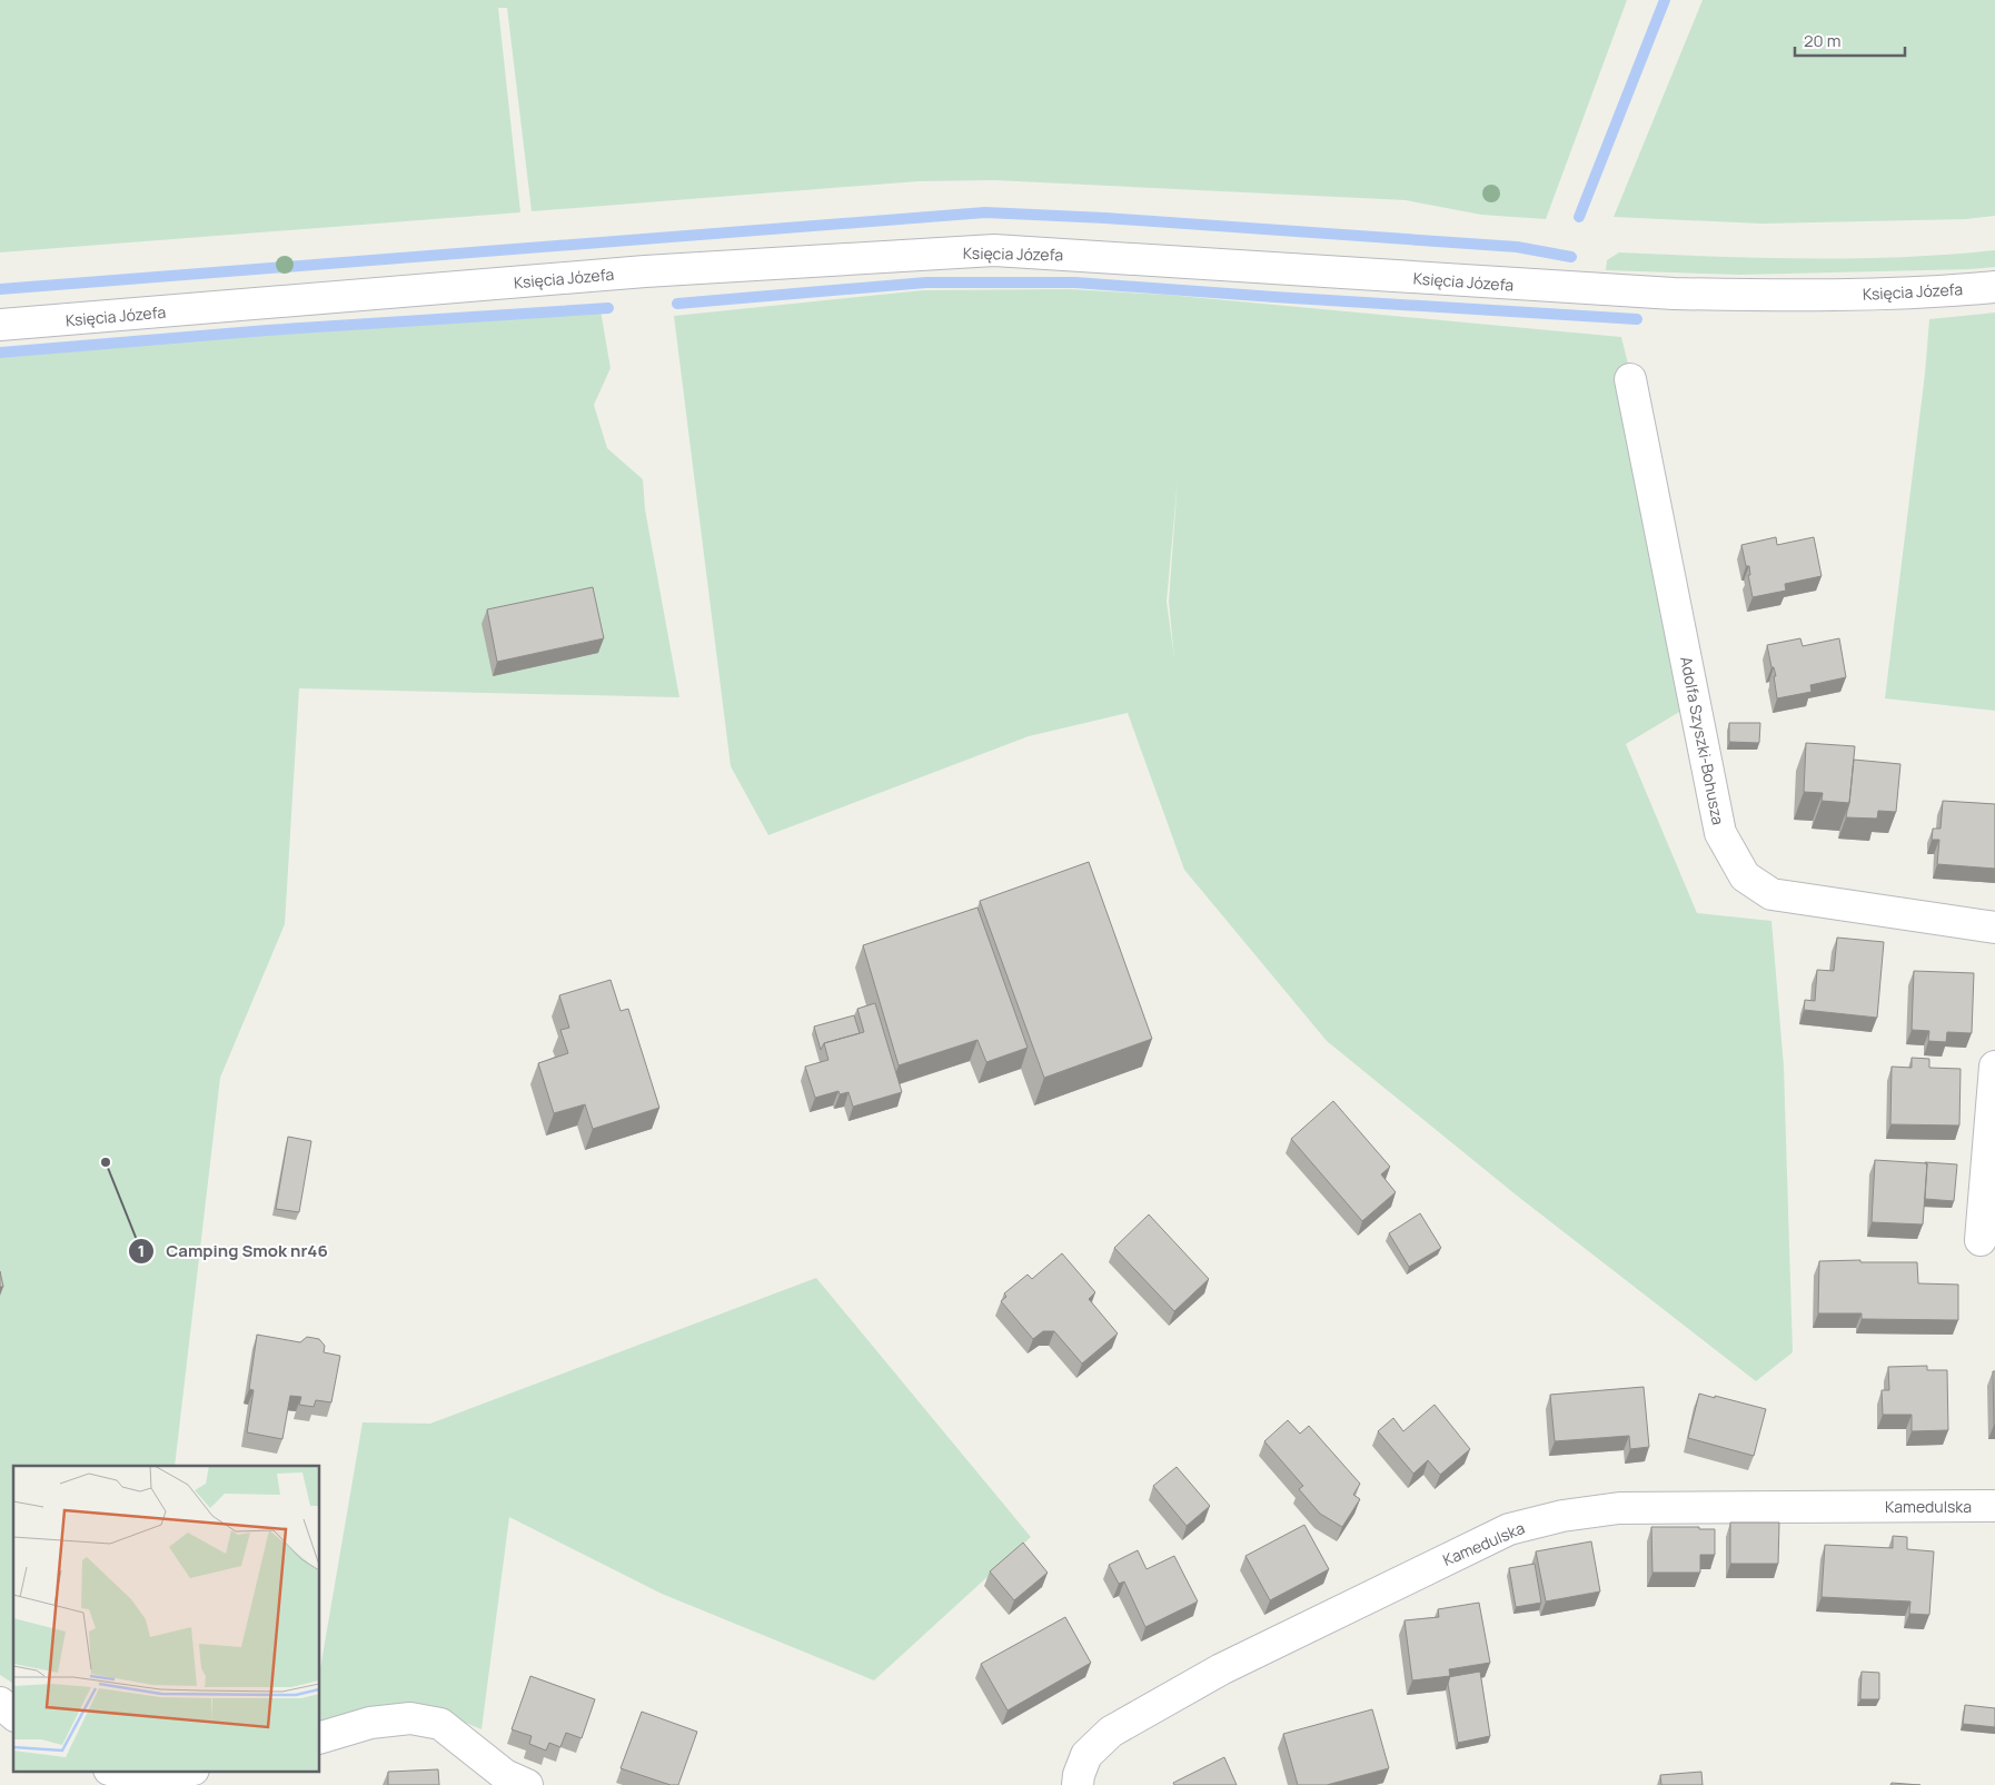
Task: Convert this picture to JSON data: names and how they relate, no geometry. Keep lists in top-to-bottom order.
{
  "streets": {
    "street": ["Księcia Józefa", "Adolfa Szyszki-Bohusza", "Kamedulska"]
  },
  "places": ["Camping Smok nr46"],
  "scale_bar": "20 m"
}
